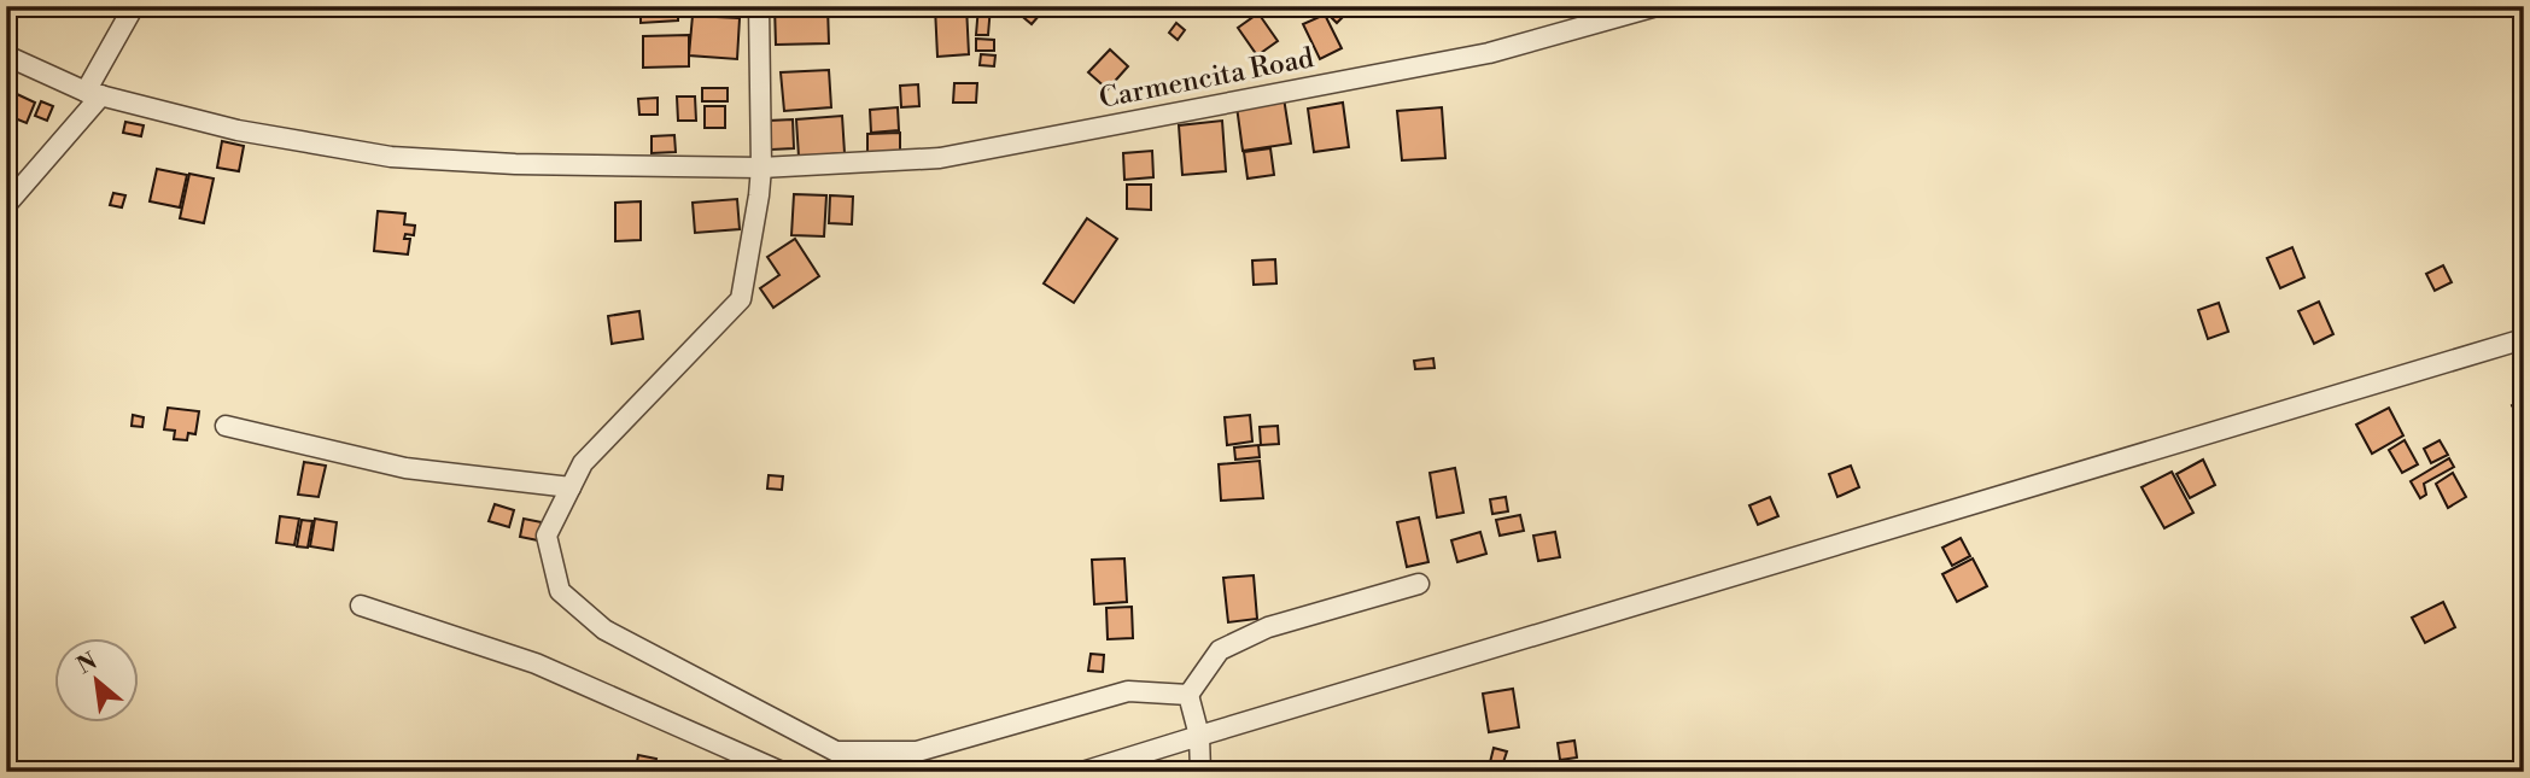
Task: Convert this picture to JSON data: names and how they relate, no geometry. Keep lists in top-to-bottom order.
{
  "streets": {
    "street": ["Carmencita Road"]
  },
  "north": "top left"
}
